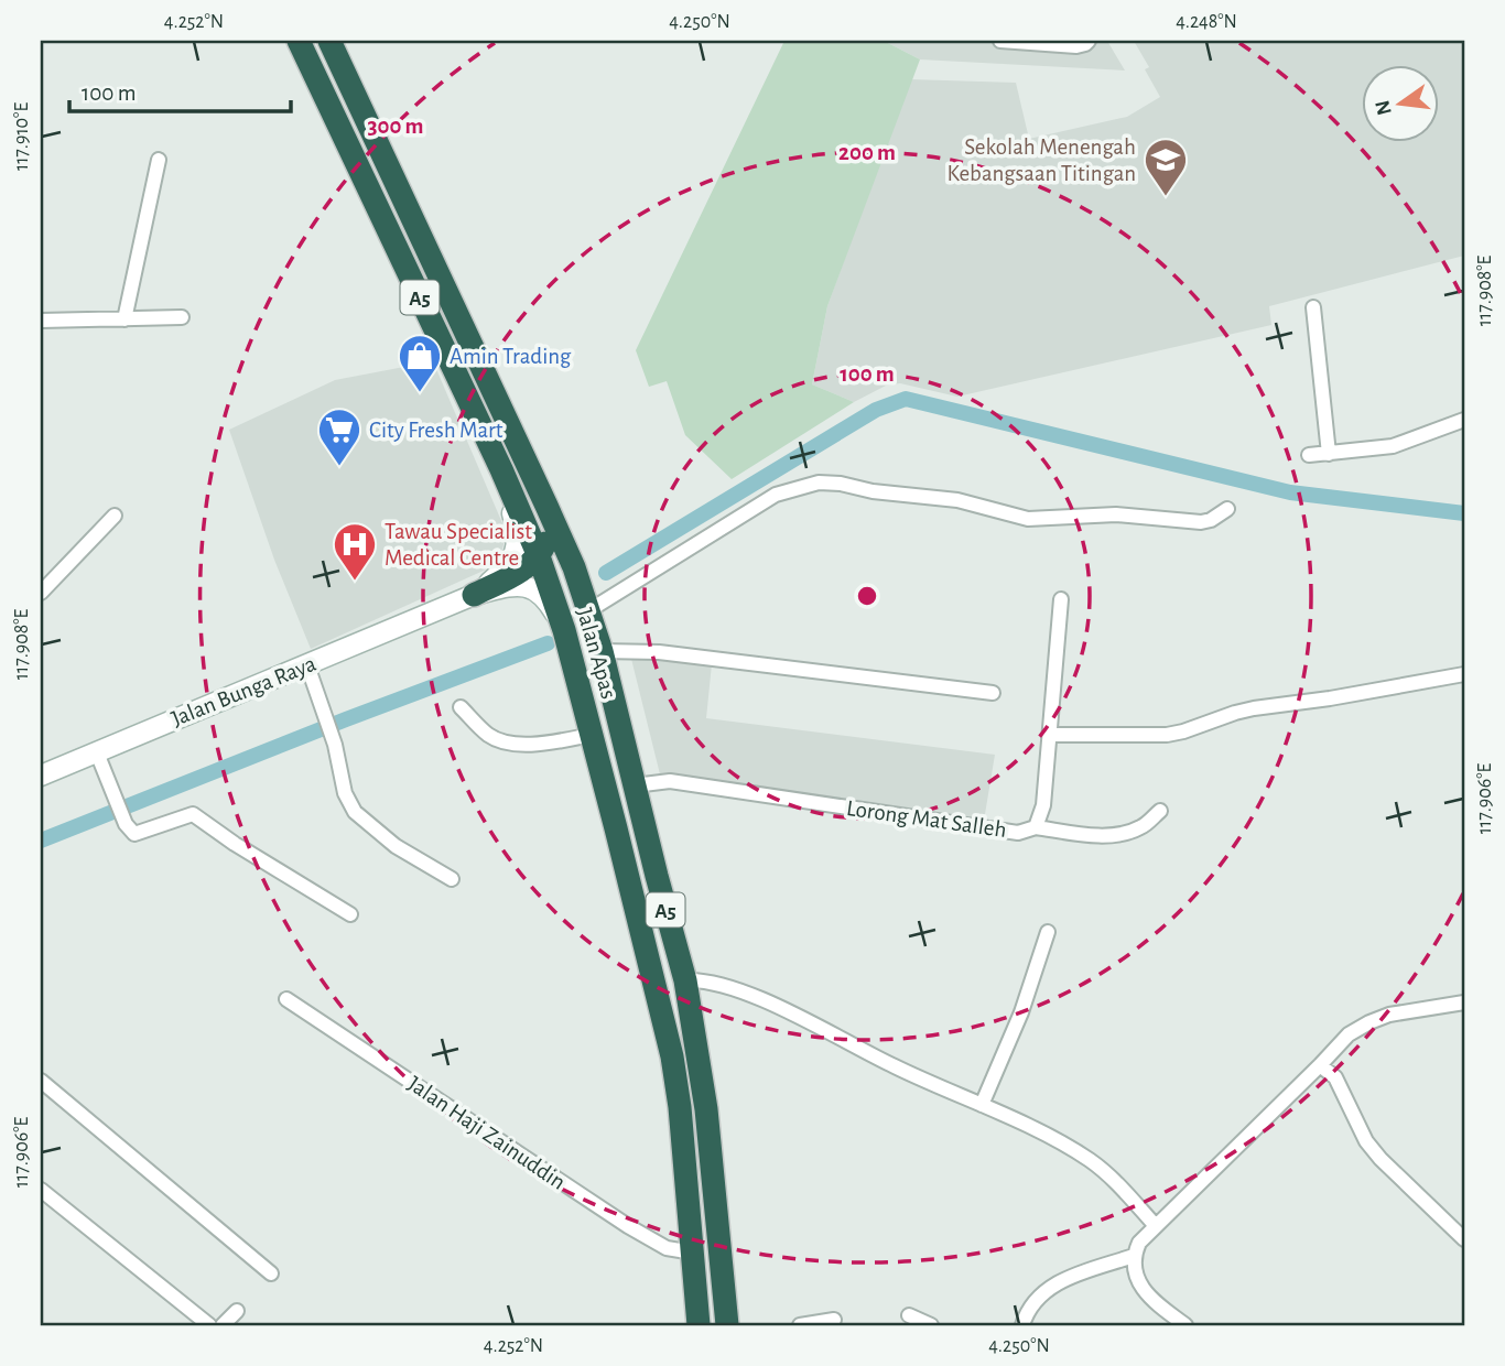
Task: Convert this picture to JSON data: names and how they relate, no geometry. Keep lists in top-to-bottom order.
{
  "streets": {
    "highway": ["A5", "Jalan Apas"],
    "street": ["Jalan Bunga Raya", "Lorong Mat Salleh", "Jalan Haji Zainuddin"]
  },
  "crossings": [
    ["Jalan Apas", "Lorong Mat Salleh"],
    ["Jalan Apas", "Jalan Haji Zainuddin"]
  ],
  "places": {
    "school or university": ["Sekolah Menengah Kebangsaan Titingan"],
    "shop": ["Amin Trading"],
    "supermarket": ["City Fresh Mart"],
    "hospital": ["Tawau Specialist Medical Centre"]
  },
  "scale_bar": "100 m",
  "north": "left",
  "coordinates": [
    "4.252°N",
    "4.250°N",
    "4.248°N",
    "117.910°E",
    "117.908°E",
    "117.906°E"
  ],
  "rings": ["300 m", "200 m", "100 m"]
}
